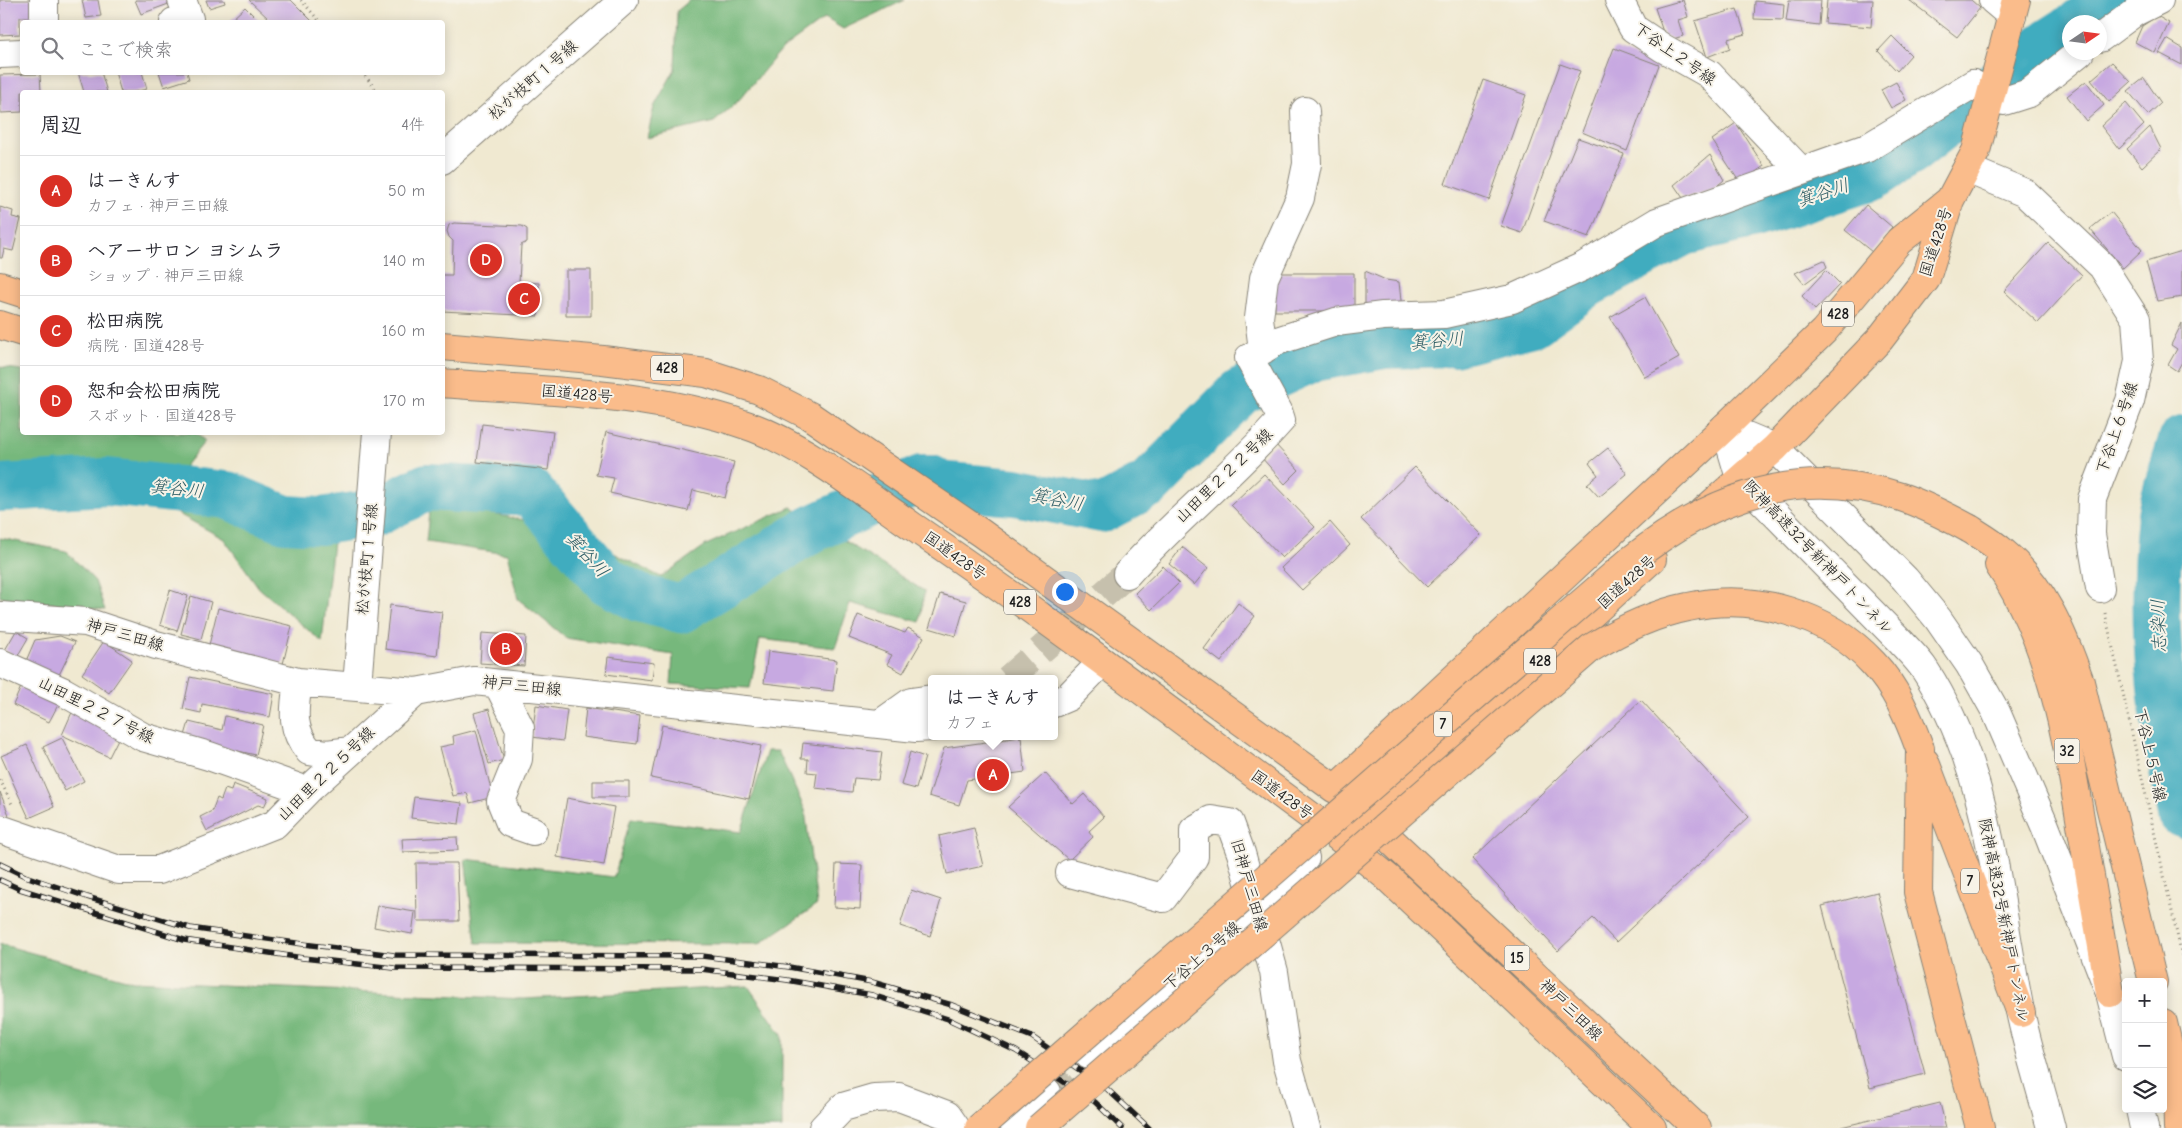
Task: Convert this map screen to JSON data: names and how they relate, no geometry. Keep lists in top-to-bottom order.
{
  "streets": {
    "main road": [
      "国道428号",
      "428",
      "神戸三田線",
      "7",
      "32",
      "15"
    ],
    "street": [
      "下谷上２号線",
      "松が枝町１号線",
      "下谷上６号線",
      "山田里２２２号線",
      "阪神高速32号新神戸トンネル",
      "山田里２２７号線",
      "山田里２２５号線",
      "旧神戸三田線",
      "下谷上３号線"
    ],
    "path": ["下谷上５号線"]
  },
  "crossings": [
    ["松が枝町１号線", "神戸三田線"],
    ["国道428号", "下谷上６号線"],
    ["国道428号", "阪神高速32号新神戸トンネル"],
    ["国道428号", "神戸三田線"],
    ["国道428号", "32"],
    ["国道428号", "下谷上３号線"],
    ["下谷上６号線", "下谷上５号線"],
    ["阪神高速32号新神戸トンネル", "7"],
    ["阪神高速32号新神戸トンネル", "32"],
    ["神戸三田線", "山田里２２５号線"],
    ["神戸三田線", "下谷上３号線"],
    ["山田里２２７号線", "山田里２２５号線"],
    ["7", "32"],
    ["旧神戸三田線", "下谷上３号線"]
  ],
  "water": ["箕谷川", "志染川"],
  "north": "right",
  "page": {
    "search": "ここで検索",
    "heading": ["周辺", "4件"],
    "list": [
      {
        "mark": "A",
        "name": "はーきんす",
        "note": "カフェ · 神戸三田線",
        "value": "50 m"
      },
      {
        "mark": "B",
        "name": "ヘアーサロン ヨシムラ",
        "note": "ショップ · 神戸三田線",
        "value": "140 m"
      },
      {
        "mark": "C",
        "name": "松田病院",
        "note": "病院 · 国道428号",
        "value": "160 m"
      },
      {
        "mark": "D",
        "name": "恕和会松田病院",
        "note": "スポット · 国道428号",
        "value": "170 m"
      }
    ],
    "pins": [
      "D",
      "C",
      "B",
      "A"
    ],
    "popup": ["はーきんす", "カフェ"],
    "map_buttons": ["+", "−"]
  }
}
